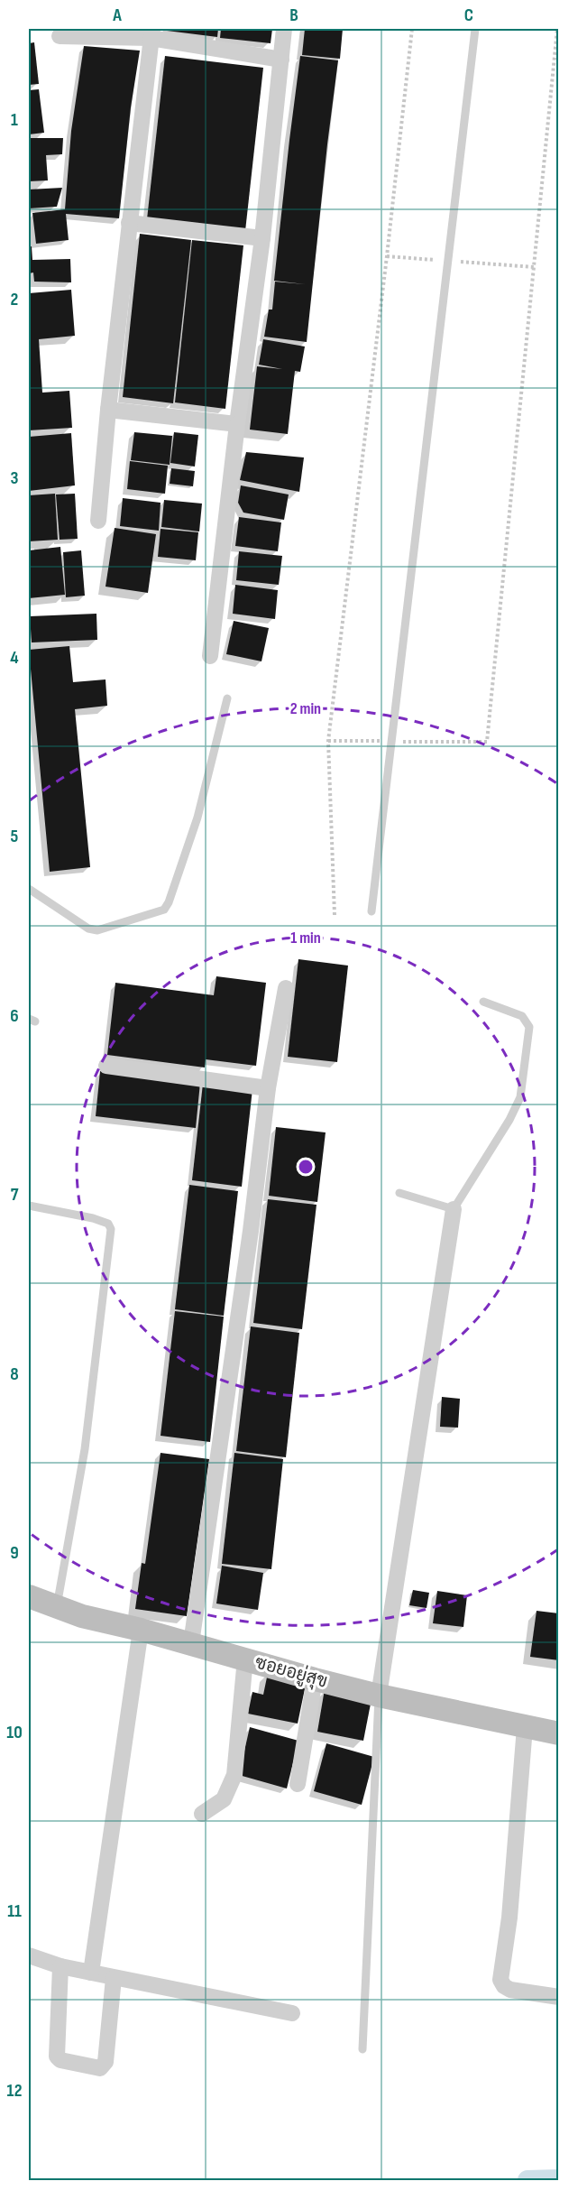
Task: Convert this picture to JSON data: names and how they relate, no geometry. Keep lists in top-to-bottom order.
{
  "streets": {
    "street": ["ซอยอยู่สุข"]
  },
  "grid": {
    "columns": ["A", "B", "C"],
    "rows": [
      "1",
      "2",
      "3",
      "4",
      "5",
      "6",
      "7",
      "8",
      "9",
      "10",
      "11",
      "12"
    ]
  },
  "rings": ["2 min", "1 min"]
}
